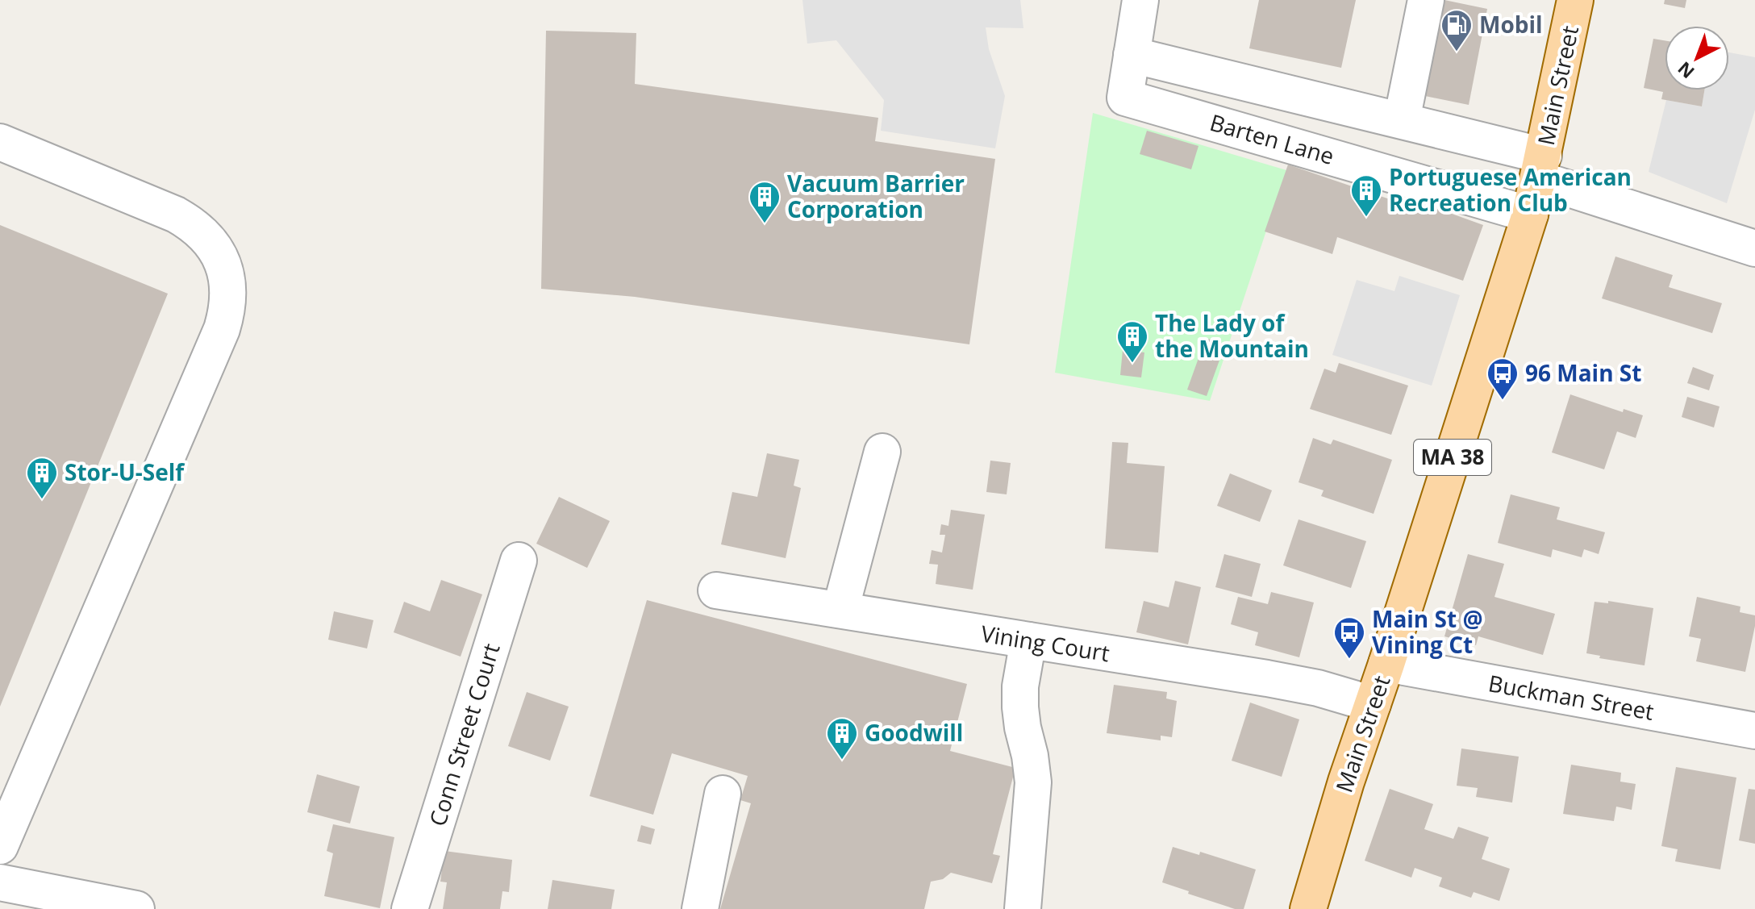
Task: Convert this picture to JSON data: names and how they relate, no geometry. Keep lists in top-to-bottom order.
{
  "streets": {
    "main road": ["Main Street", "MA 38"],
    "street": [
      "Barten Lane",
      "Vining Court",
      "Buckman Street",
      "Conn Street Court"
    ]
  },
  "crossings": [
    ["Main Street", "Barten Lane"],
    ["Main Street", "Vining Court"],
    ["Main Street", "Buckman Street"]
  ],
  "places": {
    "fuel station": ["Mobil"],
    "building": [
      "Portuguese American Recreation Club",
      "Vacuum Barrier Corporation",
      "The Lady of the Mountain",
      "Stor-U-Self",
      "Goodwill"
    ],
    "bus stop": ["96 Main St", "Main St @ Vining Ct"]
  },
  "north": "bottom left"
}
